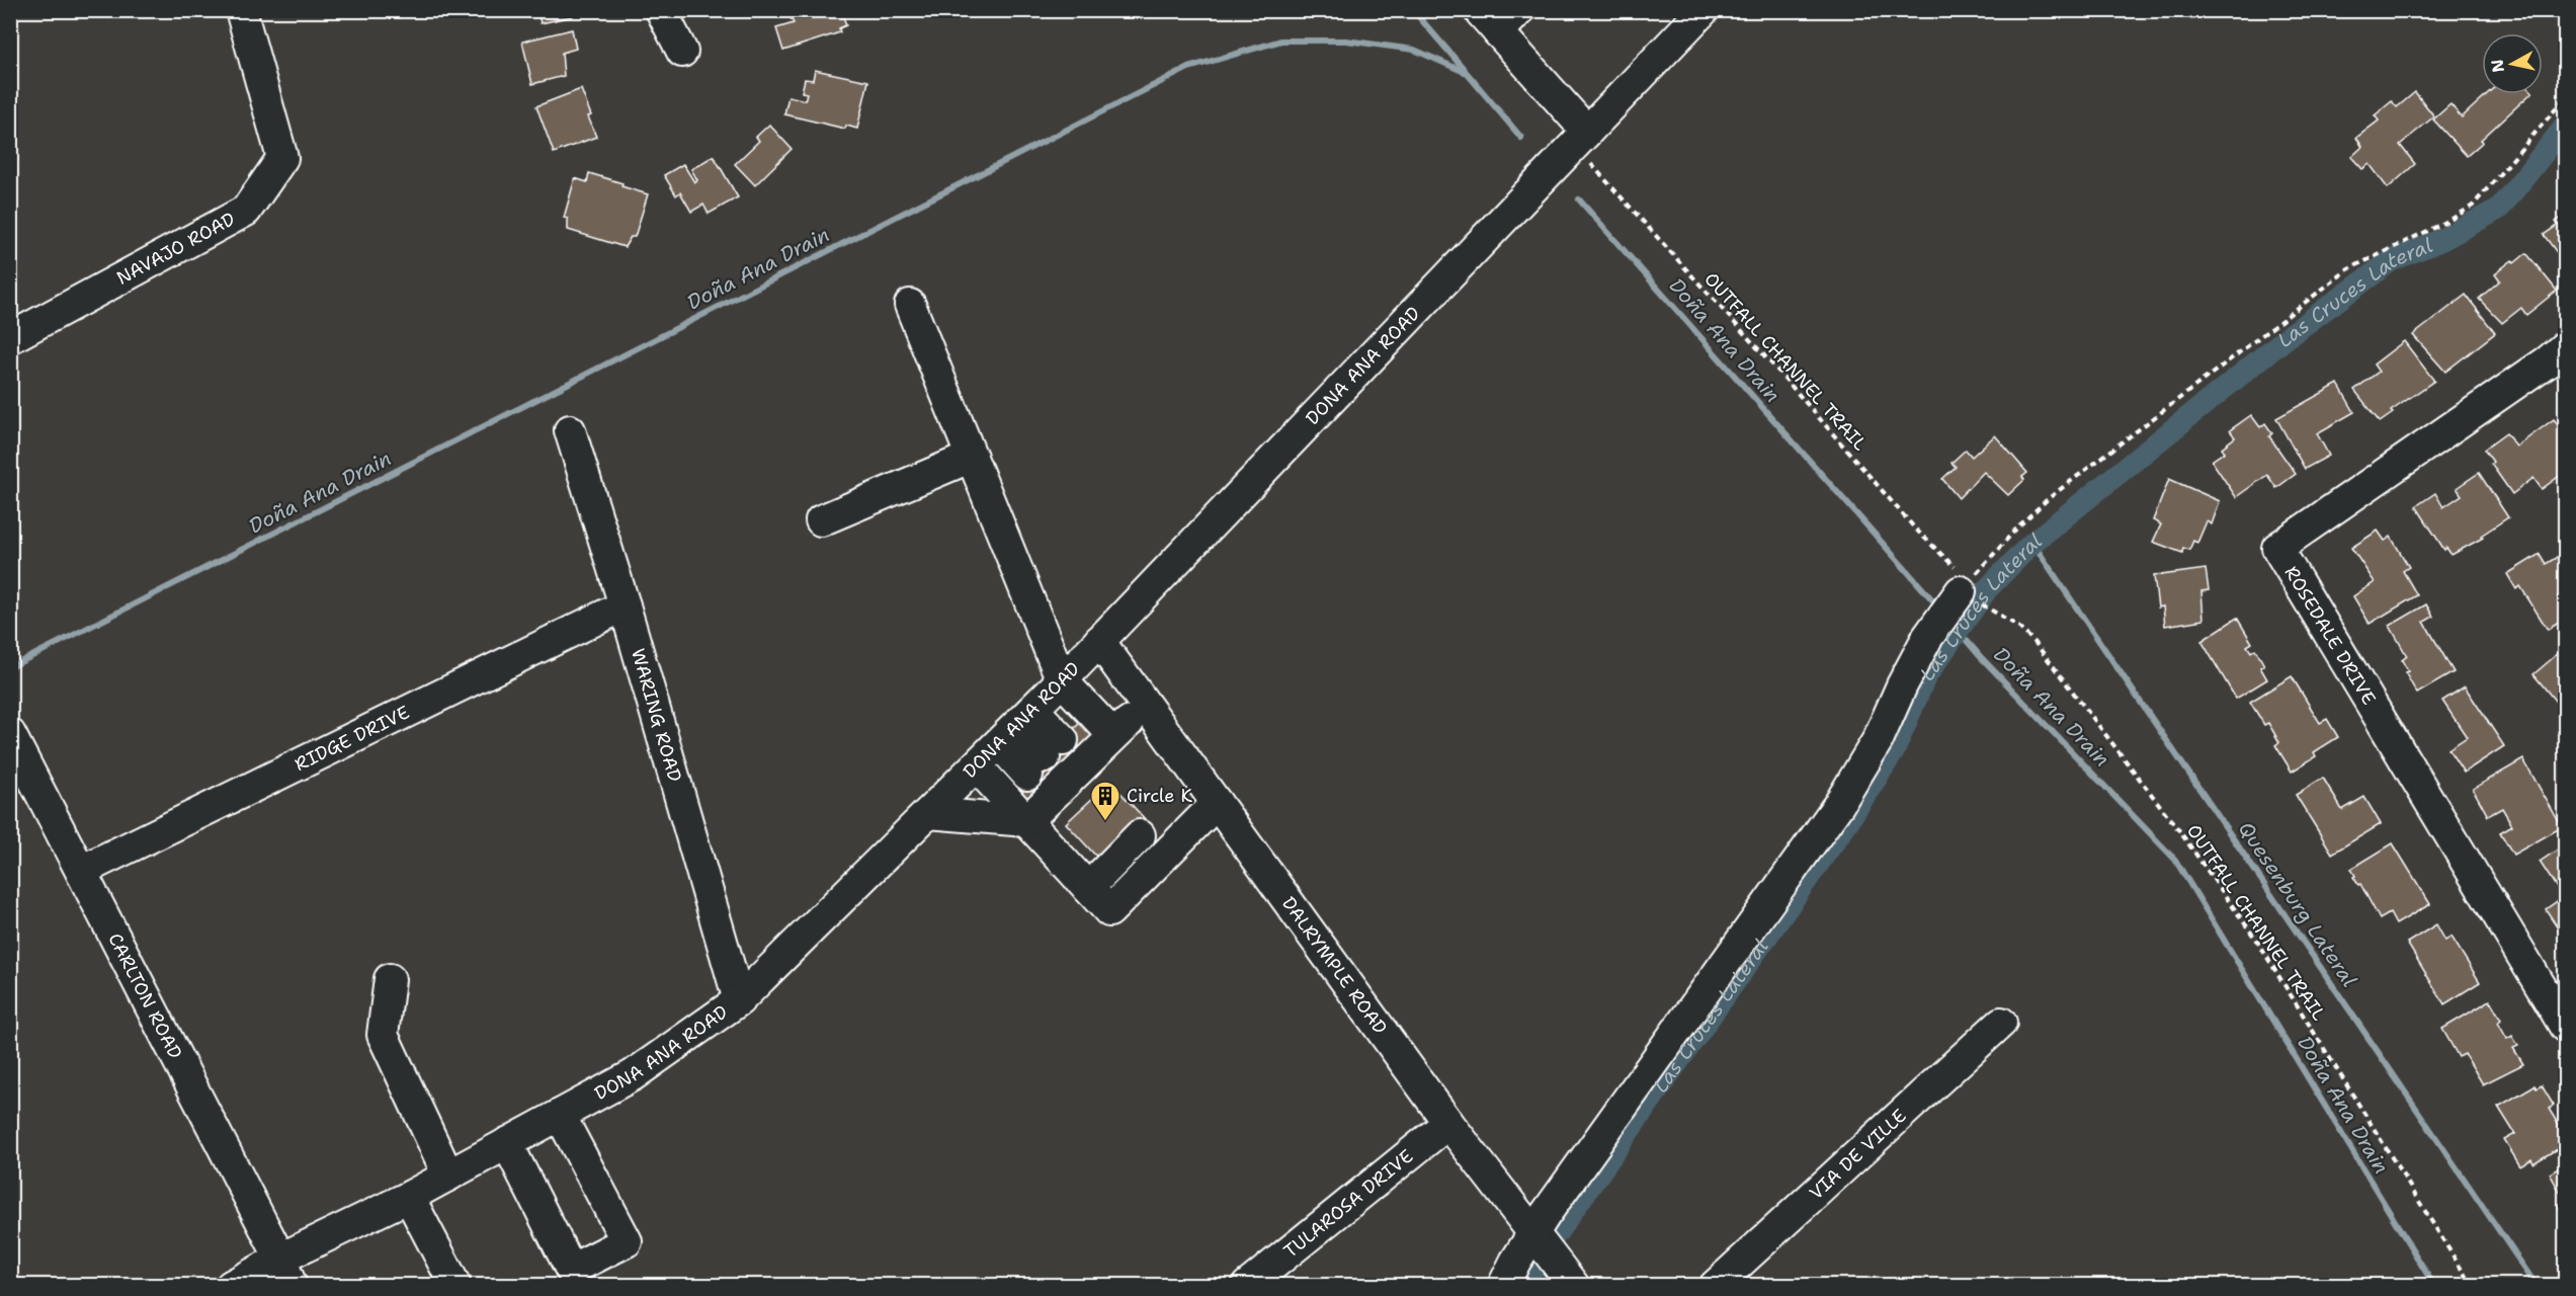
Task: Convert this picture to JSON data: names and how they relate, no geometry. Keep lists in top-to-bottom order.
{
  "streets": {
    "street": [
      "NAVAJO ROAD",
      "DONA ANA ROAD",
      "ROSEDALE DRIVE",
      "WARING ROAD",
      "RIDGE DRIVE",
      "DALRYMPLE ROAD",
      "CARLTON ROAD",
      "VIA DE VILLE",
      "TULAROSA DRIVE"
    ],
    "path": ["OUTFALL CHANNEL TRAIL"]
  },
  "crossings": [
    ["OUTFALL CHANNEL TRAIL", "DONA ANA ROAD"],
    ["DONA ANA ROAD", "WARING ROAD"],
    ["DONA ANA ROAD", "DALRYMPLE ROAD"],
    ["DONA ANA ROAD", "CARLTON ROAD"],
    ["WARING ROAD", "RIDGE DRIVE"],
    ["RIDGE DRIVE", "CARLTON ROAD"],
    ["DALRYMPLE ROAD", "TULAROSA DRIVE"]
  ],
  "water": ["Doña Ana Drain", "Las Cruces Lateral", "Quesenburg Lateral"],
  "places": {
    "building": ["Circle K"]
  },
  "north": "left"
}
